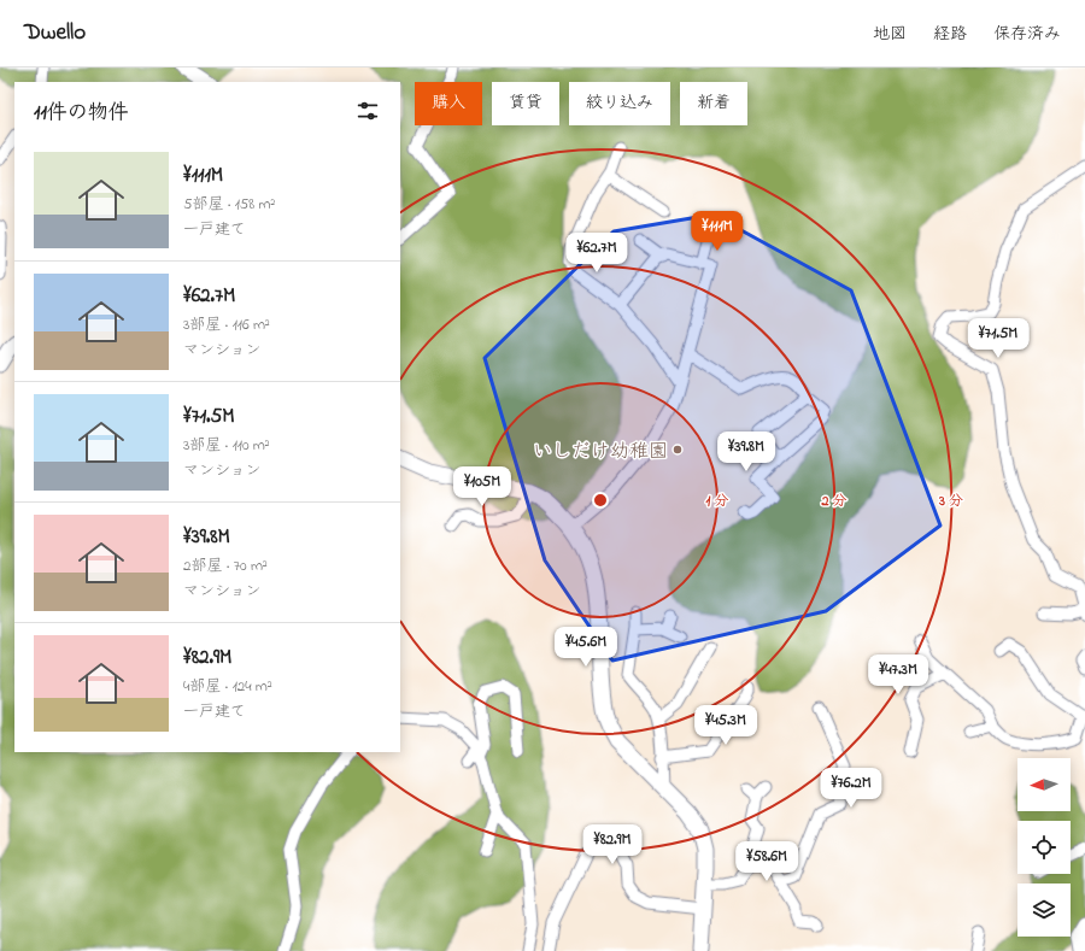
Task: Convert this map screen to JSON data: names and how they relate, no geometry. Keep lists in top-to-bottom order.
{
  "places": ["いしだけ幼稚園"],
  "north": "left",
  "page": {
    "header": "Dwello",
    "nav": ["地図", "経路", "保存済み"],
    "chip": [
      "購入",
      "賃貸",
      "絞り込み",
      "新着"
    ],
    "heading": "11件の物件",
    "list": [
      {
        "name": "¥111M",
        "note": "5部屋 · 158 m² · 一戸建て"
      },
      {
        "name": "¥62.7M",
        "note": "3部屋 · 116 m² · マンション"
      },
      {
        "name": "¥71.5M",
        "note": "3部屋 · 110 m² · マンション"
      },
      {
        "name": "¥39.8M",
        "note": "2部屋 · 70 m² · マンション"
      },
      {
        "name": "¥82.9M",
        "note": "4部屋 · 124 m² · 一戸建て"
      }
    ],
    "price": [
      "¥111M",
      "¥62.7M",
      "¥71.5M",
      "¥39.8M",
      "¥105M",
      "¥45.6M",
      "¥47.3M",
      "¥45.3M",
      "¥76.2M",
      "¥82.9M",
      "¥58.6M"
    ]
  },
  "rings": ["1 分", "2 分", "3 分"]
}
